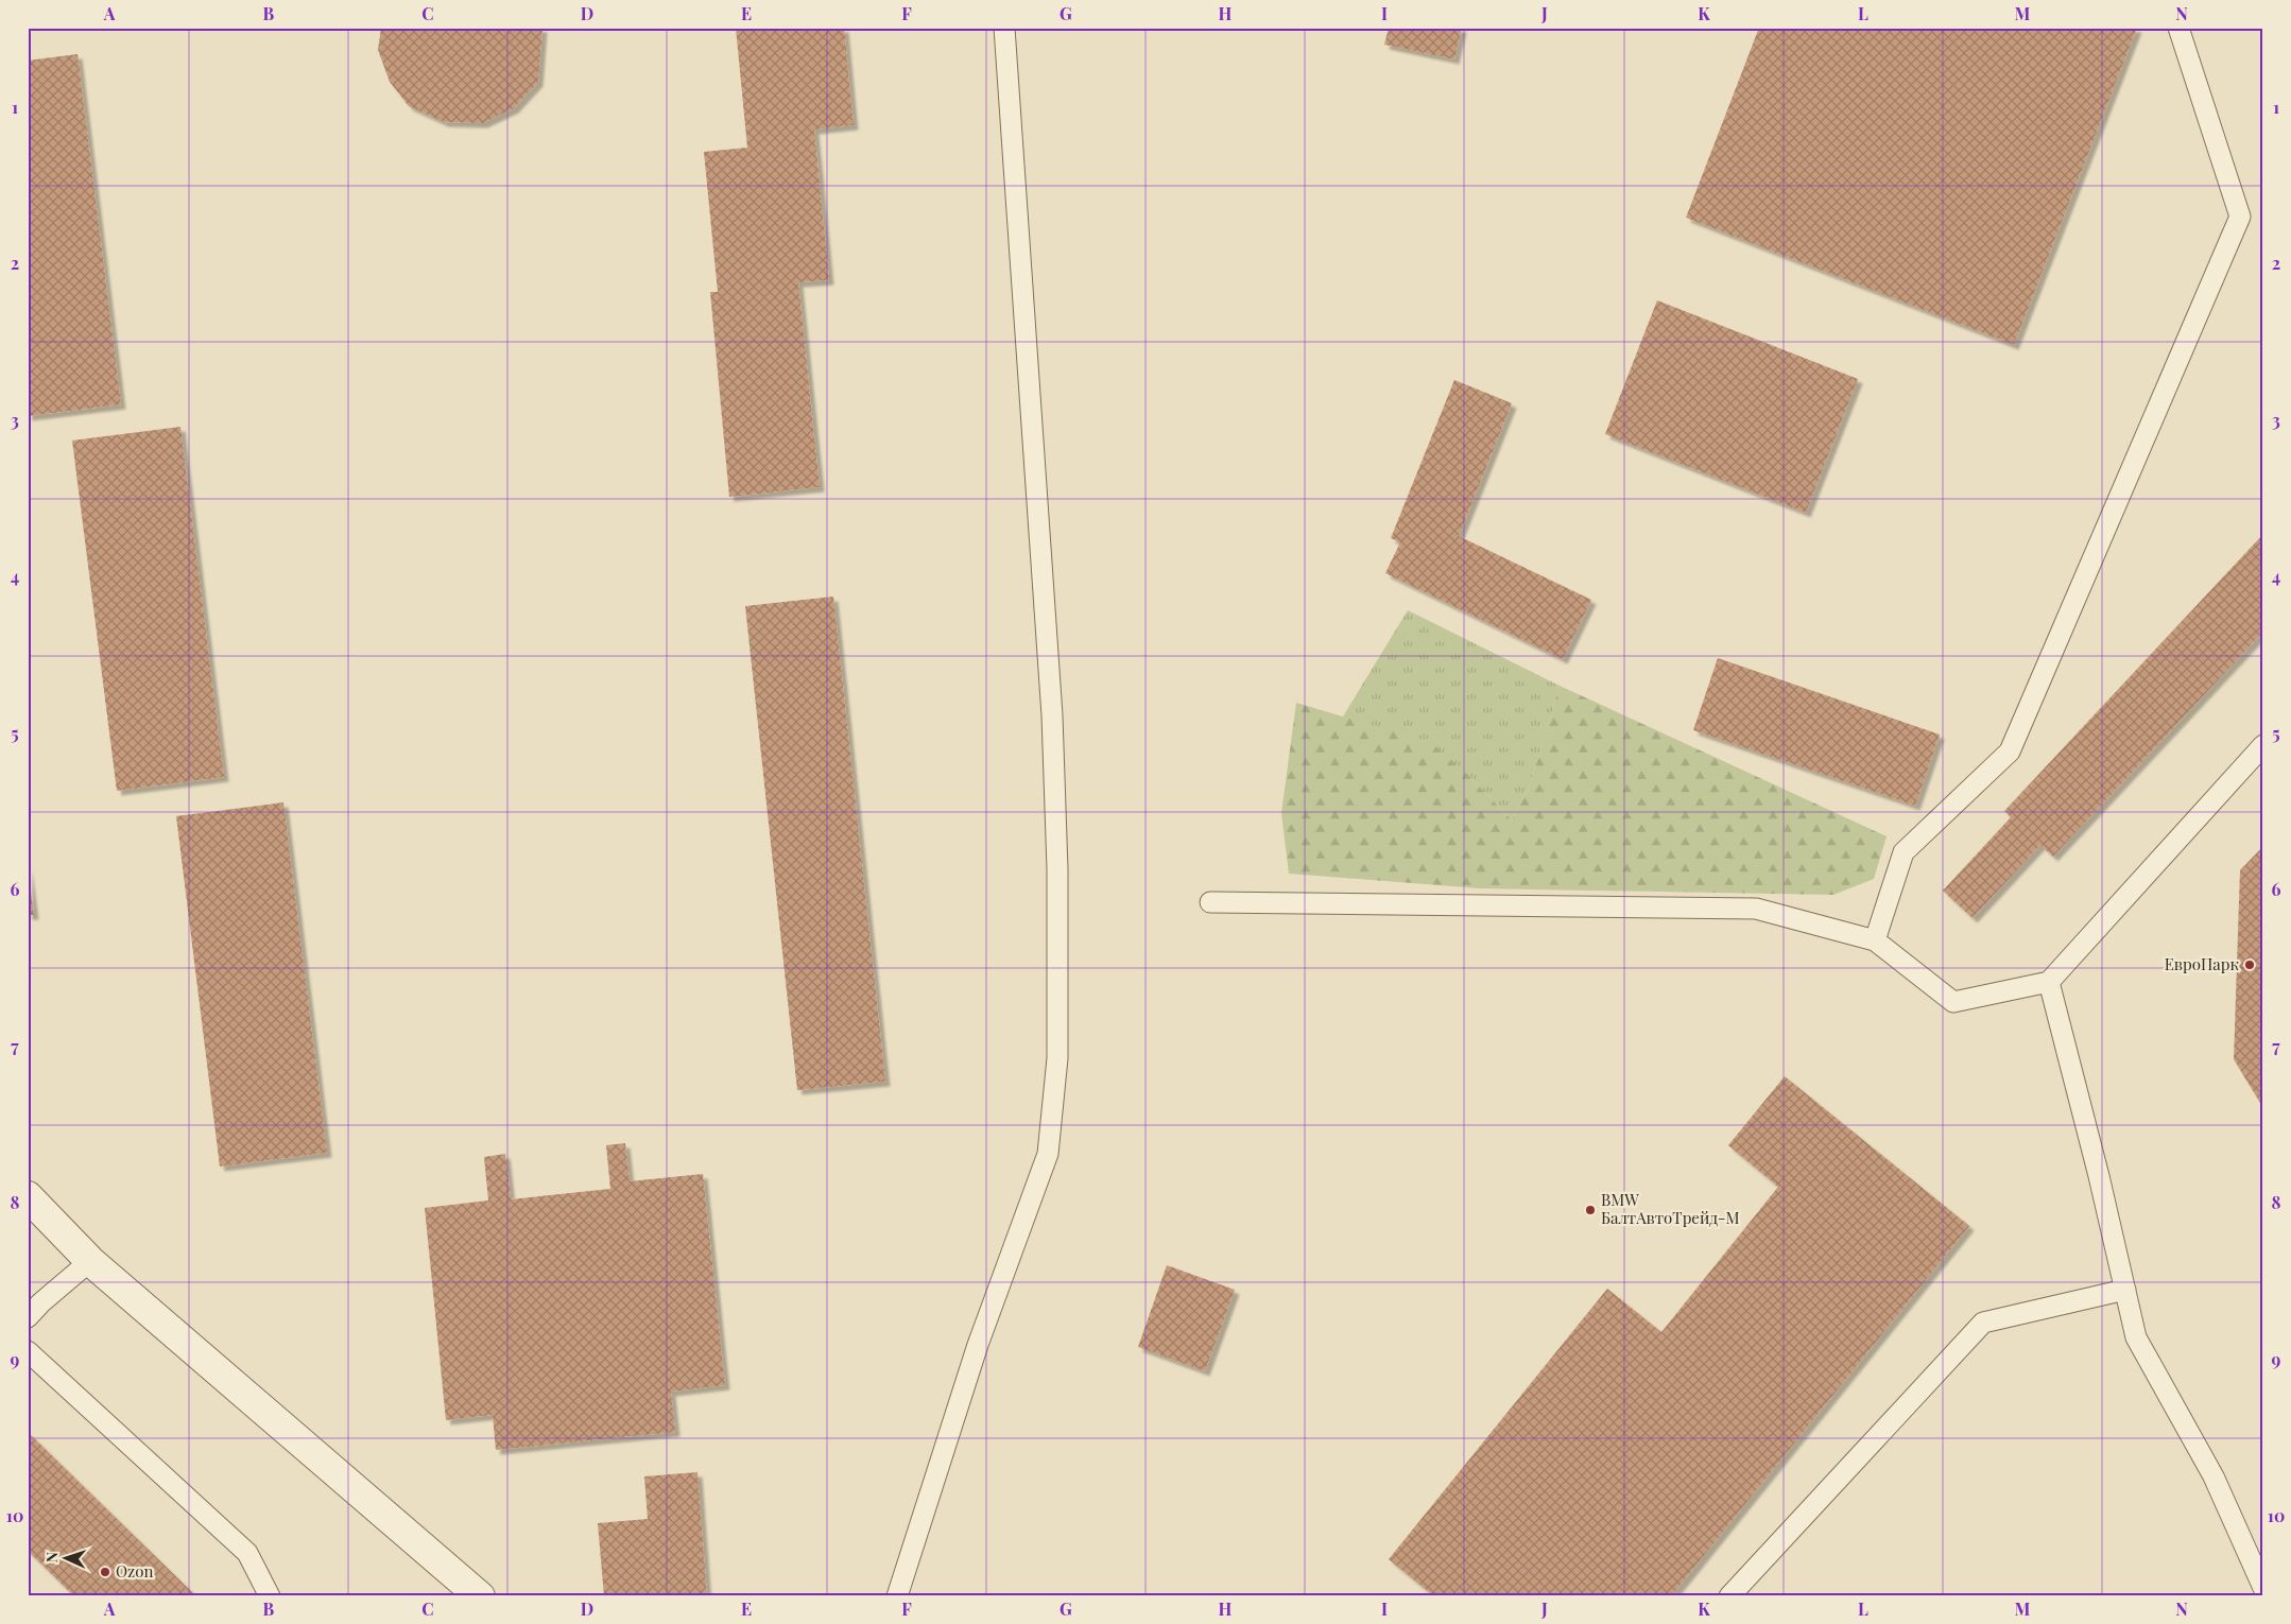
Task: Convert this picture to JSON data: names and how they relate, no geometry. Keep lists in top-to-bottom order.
{
  "places": ["ЕвроПарк", "BMW БалтАвтоТрейд-М", "Ozon"],
  "north": "left",
  "grid": {
    "columns": [
      "A",
      "B",
      "C",
      "D",
      "E",
      "F",
      "G",
      "H",
      "I",
      "J",
      "K",
      "L",
      "M",
      "N"
    ],
    "rows": [
      "1",
      "2",
      "3",
      "4",
      "5",
      "6",
      "7",
      "8",
      "9",
      "10"
    ]
  }
}
